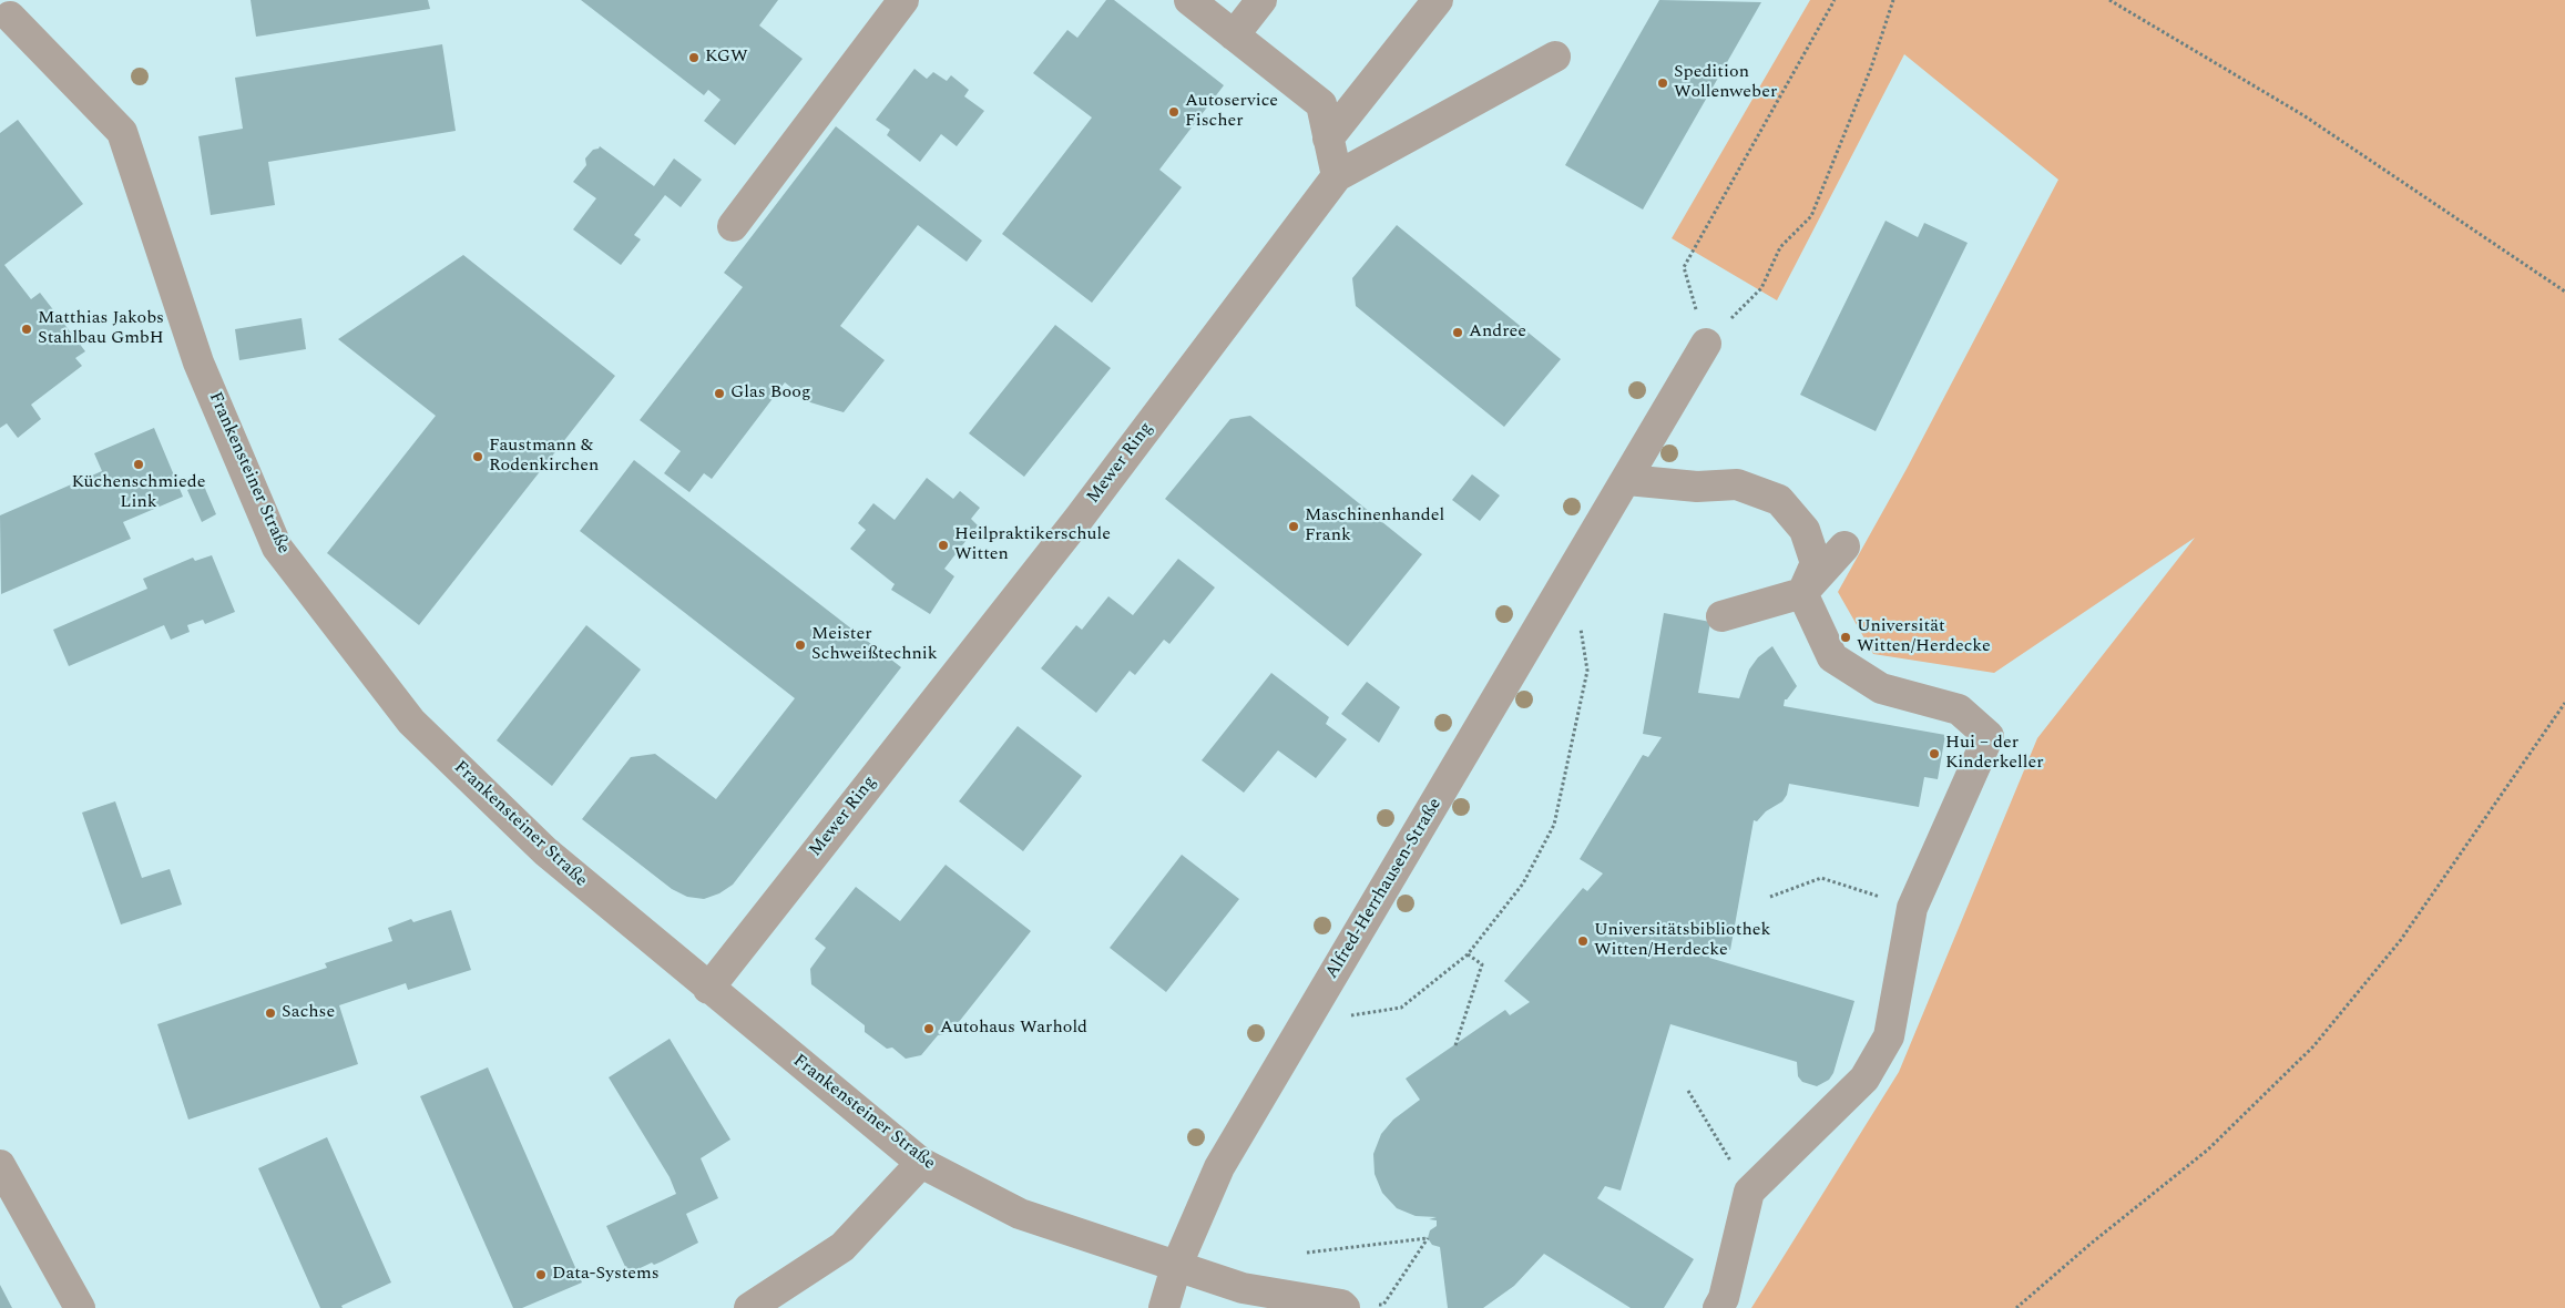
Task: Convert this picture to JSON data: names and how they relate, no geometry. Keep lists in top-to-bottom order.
{
  "streets": {
    "street": ["Mewer Ring", "Frankensteiner Straße", "Alfred-Herrhausen-Straße"]
  },
  "crossings": [
    ["Mewer Ring", "Frankensteiner Straße"],
    ["Frankensteiner Straße", "Alfred-Herrhausen-Straße"]
  ],
  "places": [
    "KGW",
    "Spedition Wollenweber",
    "Autoservice Fischer",
    "Matthias Jakobs Stahlbau GmbH",
    "Andree",
    "Glas Boog",
    "Faustmann & Rodenkirchen",
    "Küchenschmiede Link",
    "Maschinenhandel Frank",
    "Heilpraktikerschule Witten",
    "Universität Witten/Herdecke",
    "Meister Schweißtechnik",
    "Hui – der Kinderkeller",
    "Universitätsbibliothek Witten/Herdecke",
    "Sachse",
    "Autohaus Warhold",
    "Data-Systems"
  ]
}
